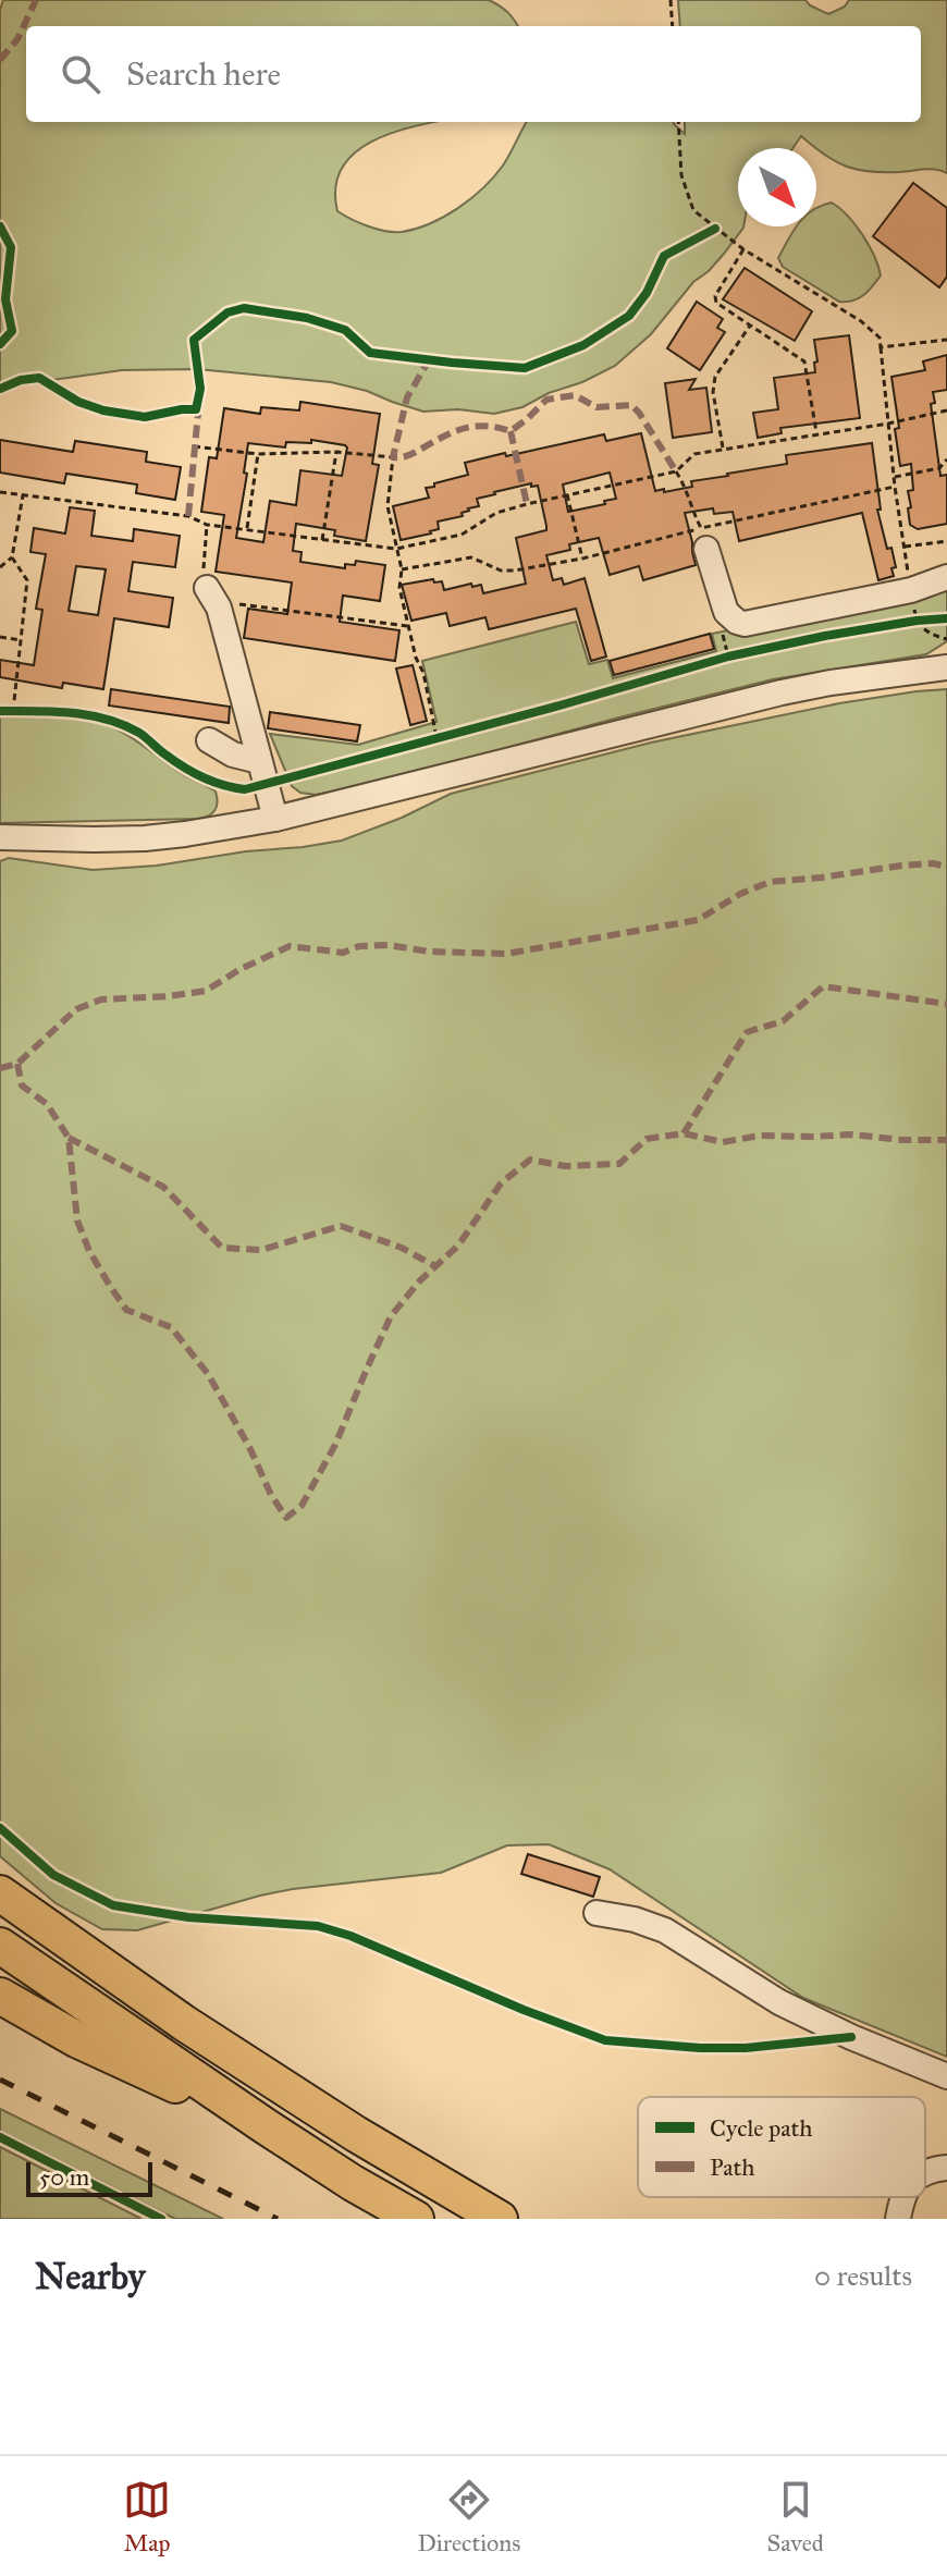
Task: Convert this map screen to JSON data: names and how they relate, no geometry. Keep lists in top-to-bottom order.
{
  "legend": ["Cycle path", "Path"],
  "scale_bar": "50 m",
  "north": "bottom right",
  "page": {
    "search": "Search here",
    "scale": "50 m",
    "heading": ["Nearby", "0 results"],
    "nav": ["Map", "Directions", "Saved"]
  }
}
